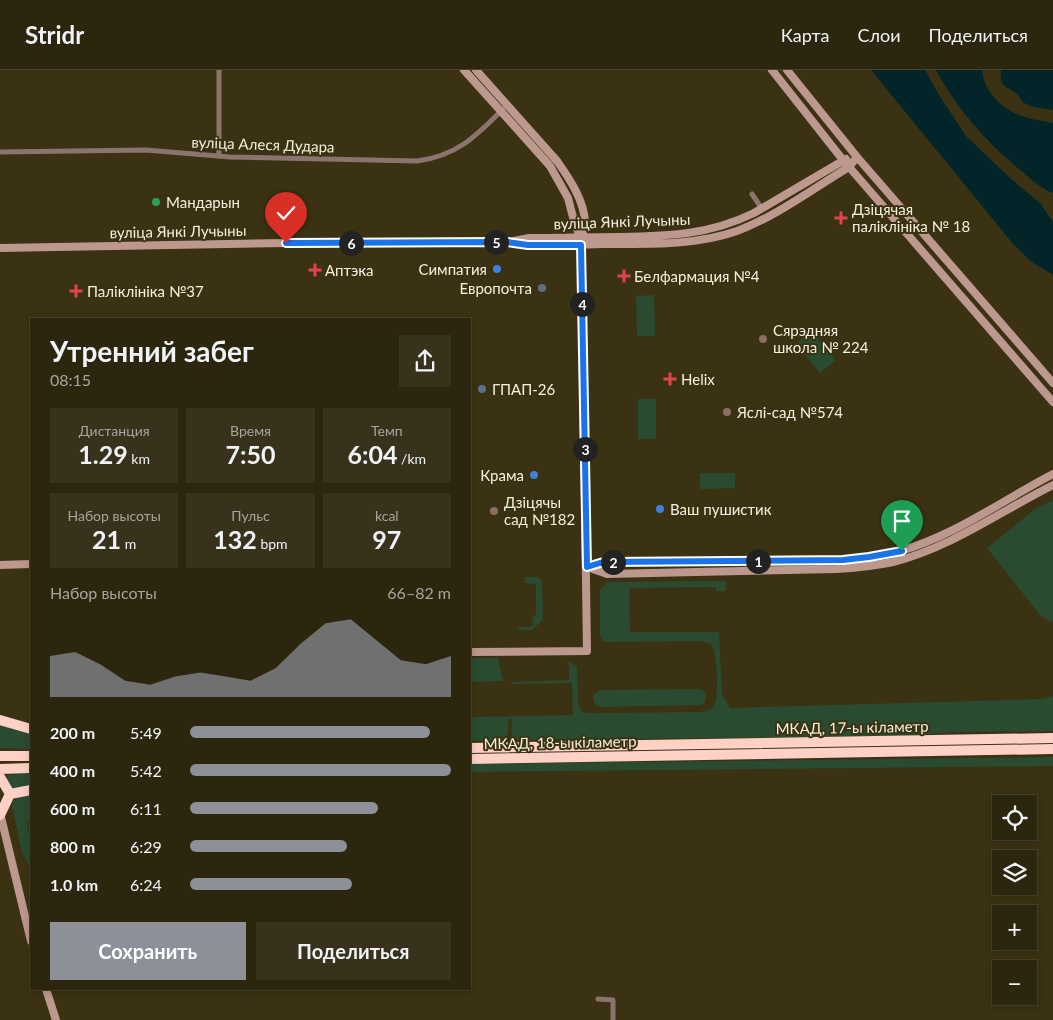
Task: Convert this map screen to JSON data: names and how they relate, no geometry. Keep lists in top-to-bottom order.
{
  "streets": {
    "highway": ["МКАД, 17-ы кіламетр", "МКАД, 18-ы кіламетр"],
    "main road": ["вуліца Янкі Лучыны"],
    "street": ["вуліца Алеся Дудара"]
  },
  "crossings": [
    ["МКАД, 17-ы кіламетр", "МКАД, 18-ы кіламетр"]
  ],
  "places": {
    "other": [
      "Мандарын",
      "Симпатия",
      "Европочта",
      "Сярэдняя школа № 224",
      "ГПАП-26",
      "Яслі-сад №574",
      "Крама",
      "Ваш пушистик",
      "Дзіцячы сад №182"
    ],
    "health": [
      "Дзіцячая паліклініка № 18",
      "Аптэка",
      "Белфармация №4",
      "Паліклініка №37",
      "Helix"
    ]
  },
  "page": {
    "header": "Stridr",
    "nav": ["Карта", "Слои", "Поделиться"],
    "pins": [
      "5",
      "6",
      "4",
      "3",
      "1",
      "2"
    ],
    "heading": ["Утренний забег", "08:15"],
    "stats": [
      ["Дистанция", "1.29 km"],
      ["Время", "7:50"],
      ["Темп", "6:04 /km"],
      ["Набор высоты", "21 m"],
      ["Пульс", "132 bpm"],
      ["kcal", "97"]
    ],
    "chart": ["Набор высоты", "66–82 m"],
    "list": [
      {
        "name": "200 m",
        "note": "5:49"
      },
      {
        "name": "400 m",
        "note": "5:42"
      },
      {
        "name": "600 m",
        "note": "6:11"
      },
      {
        "name": "800 m",
        "note": "6:29"
      },
      {
        "name": "1.0 km",
        "note": "6:24"
      }
    ],
    "map_buttons": ["+", "−"],
    "buttons": ["Сохранить", "Поделиться"]
  }
}
